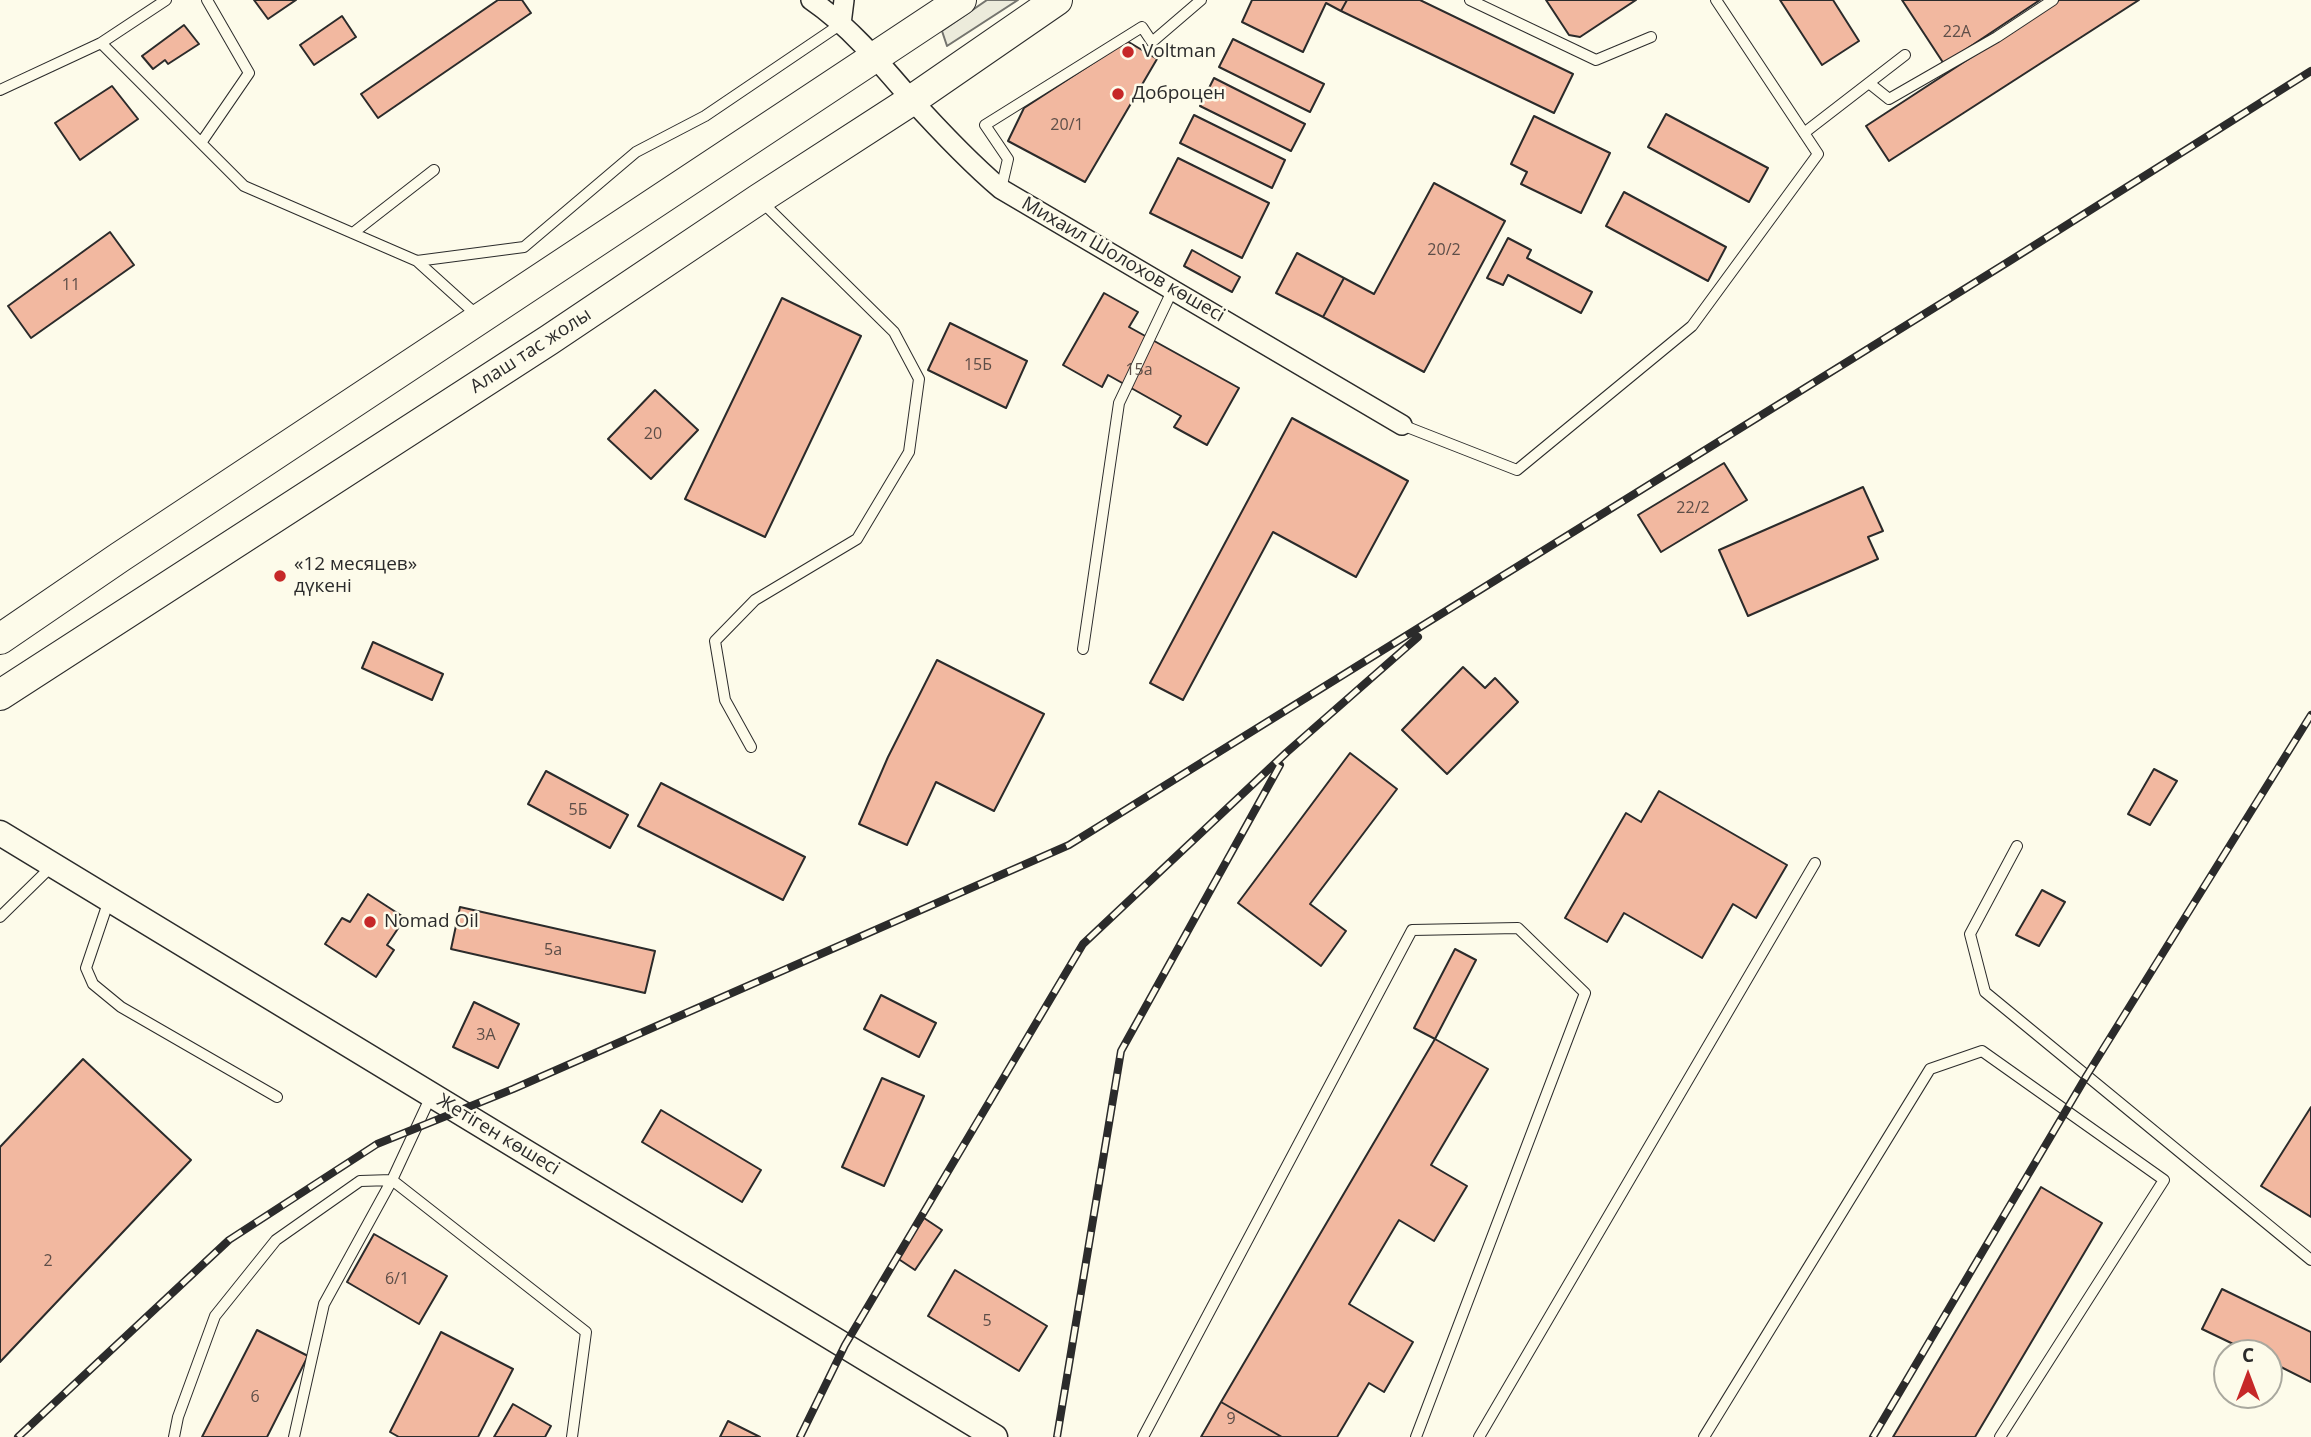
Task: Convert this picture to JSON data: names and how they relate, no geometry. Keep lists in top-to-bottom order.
{
  "streets": {
    "main road": ["Алаш тас жолы"],
    "street": ["Михаил Шолохов көшесі", "Жетіген көшесі"]
  },
  "crossings": [
    ["Михаил Шолохов көшесі", "Алаш тас жолы"]
  ],
  "places": [
    "Voltman",
    "Доброцен",
    "«12 месяцев» дүкені",
    "Nomad Oil"
  ],
  "house_numbers": [
    "22А",
    "20/1",
    "20/2",
    "11",
    "15Б",
    "15а",
    "20",
    "22/2",
    "5Б",
    "5а",
    "3А",
    "2",
    "6/1",
    "5",
    "6",
    "9"
  ],
  "north": "top"
}
